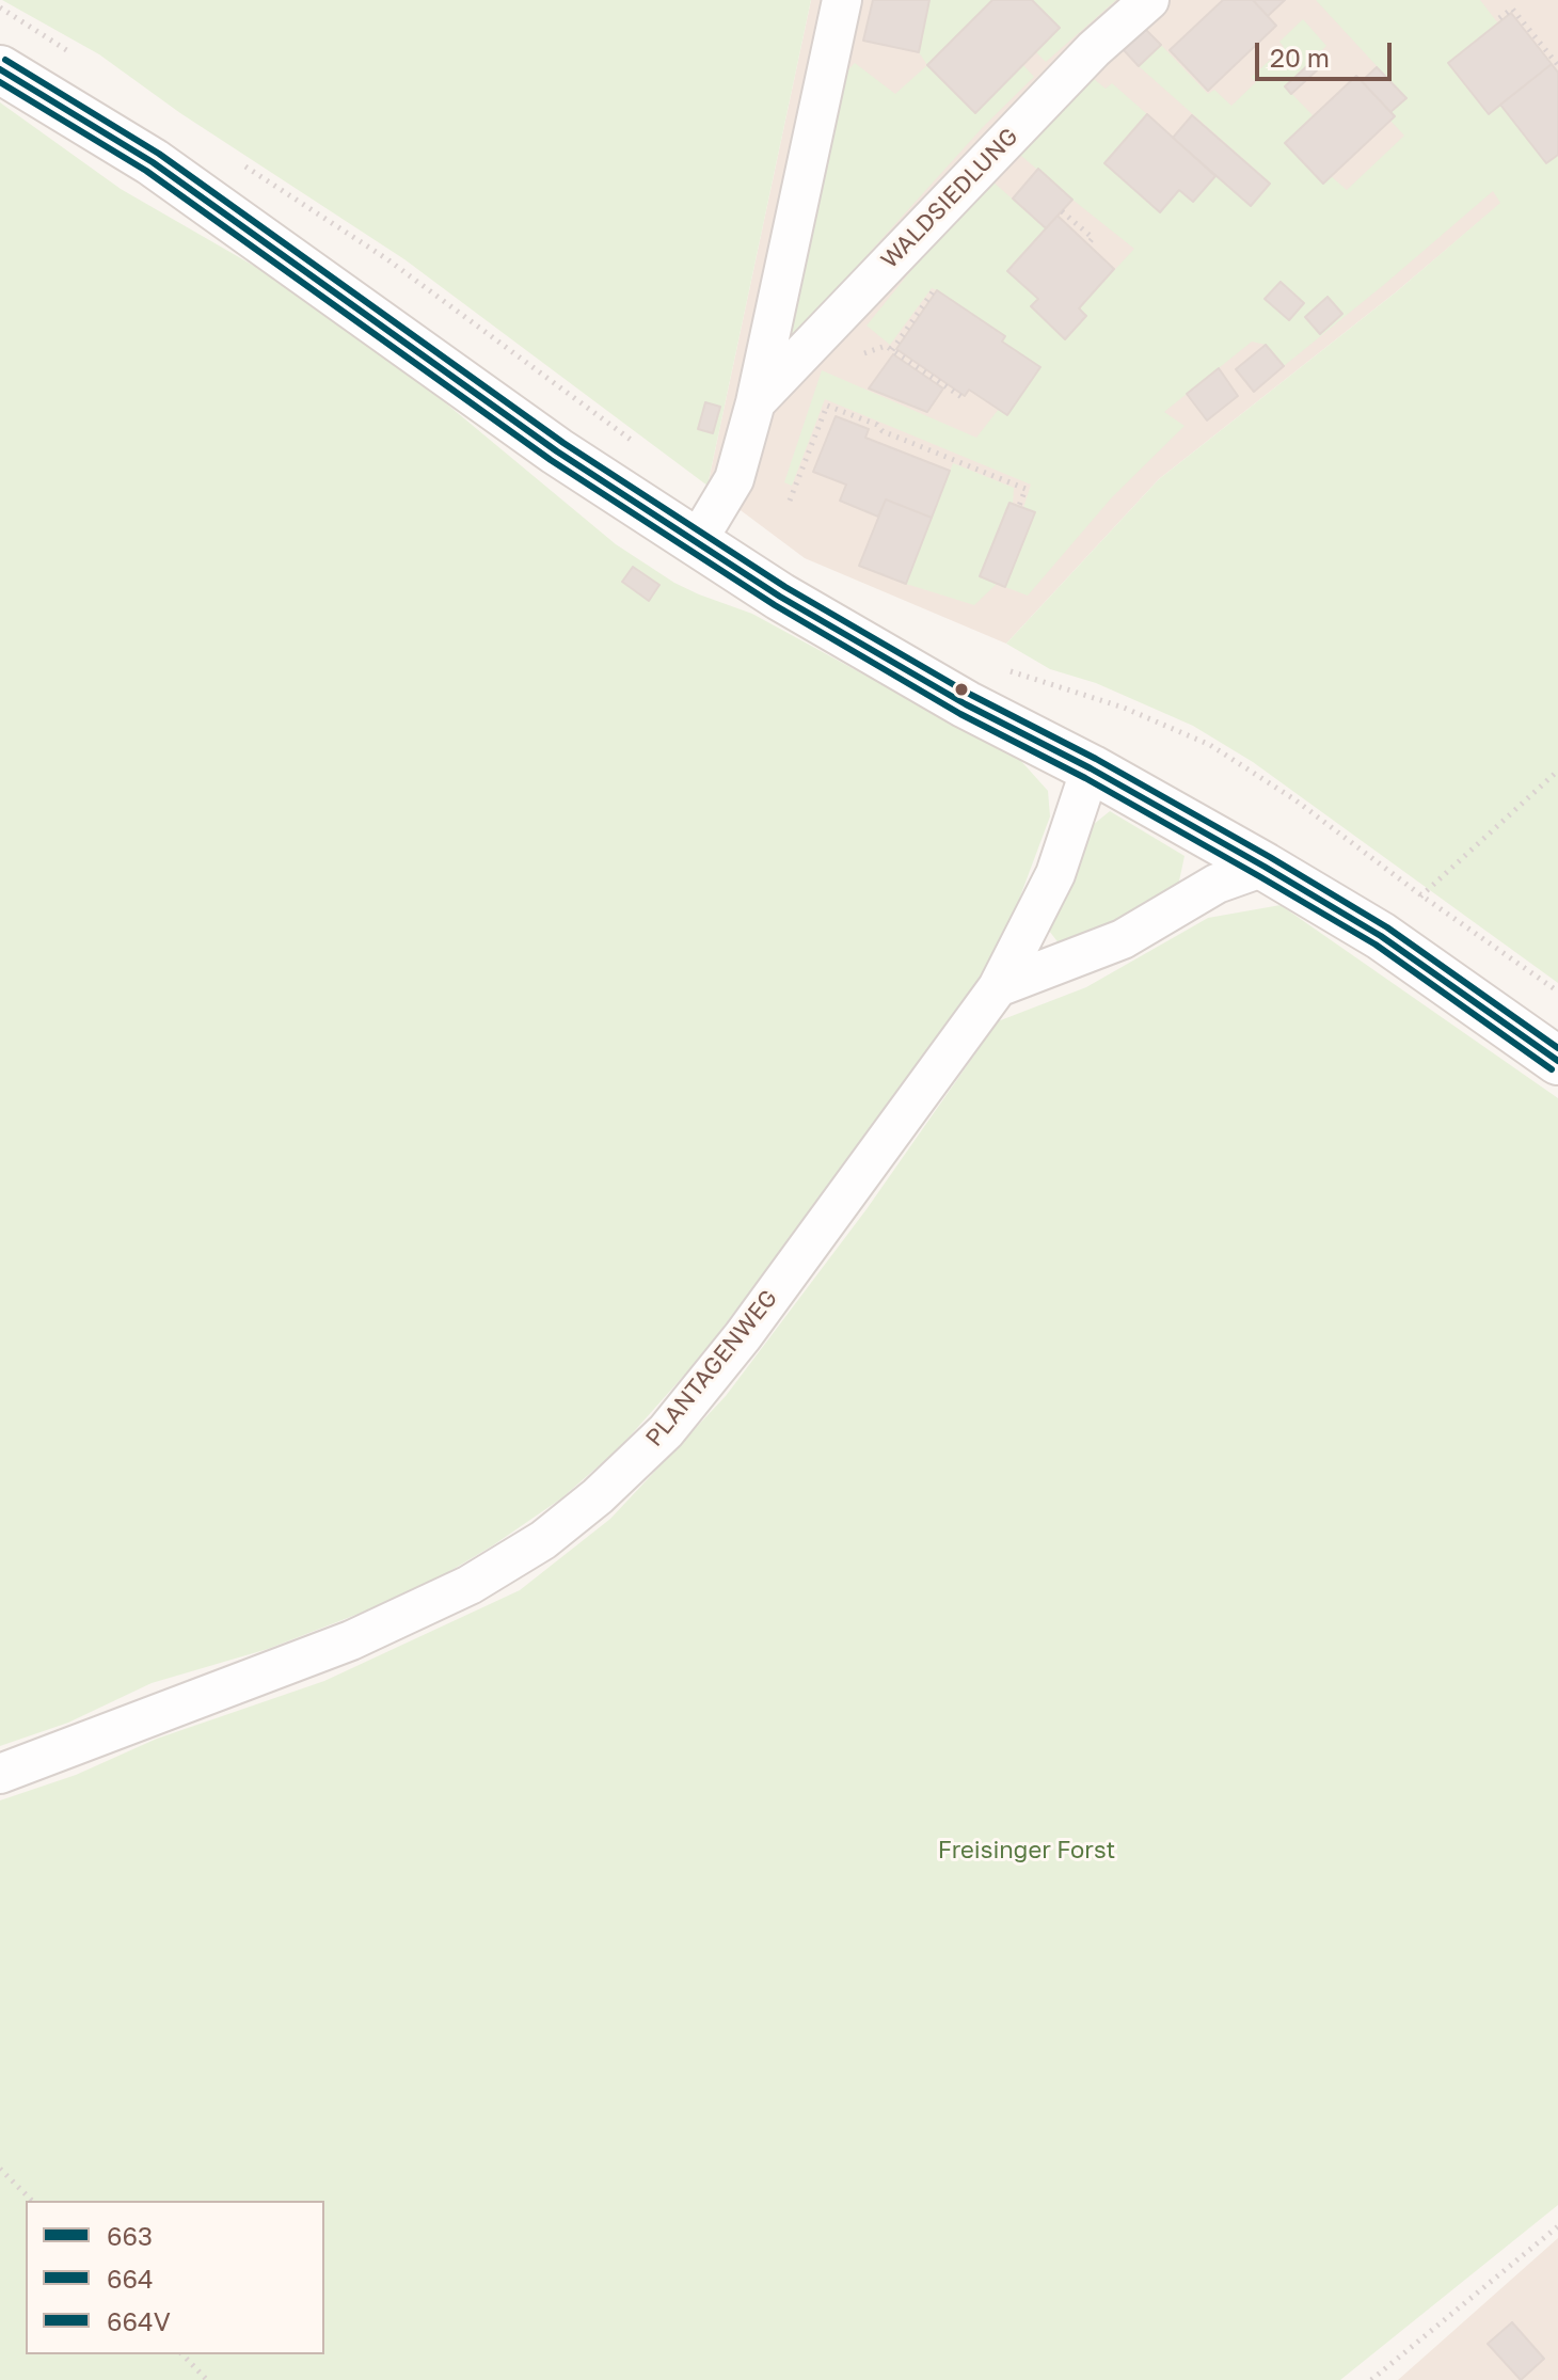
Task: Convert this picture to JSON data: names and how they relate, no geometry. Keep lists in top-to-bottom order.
{
  "streets": {
    "street": ["WALDSIEDLUNG", "PLANTAGENWEG"]
  },
  "parks": ["Freisinger Forst"],
  "lines": ["transit line 664V", "transit line 663", "transit line 664"],
  "legend": ["663", "664", "664V"],
  "scale_bar": "20 m"
}
